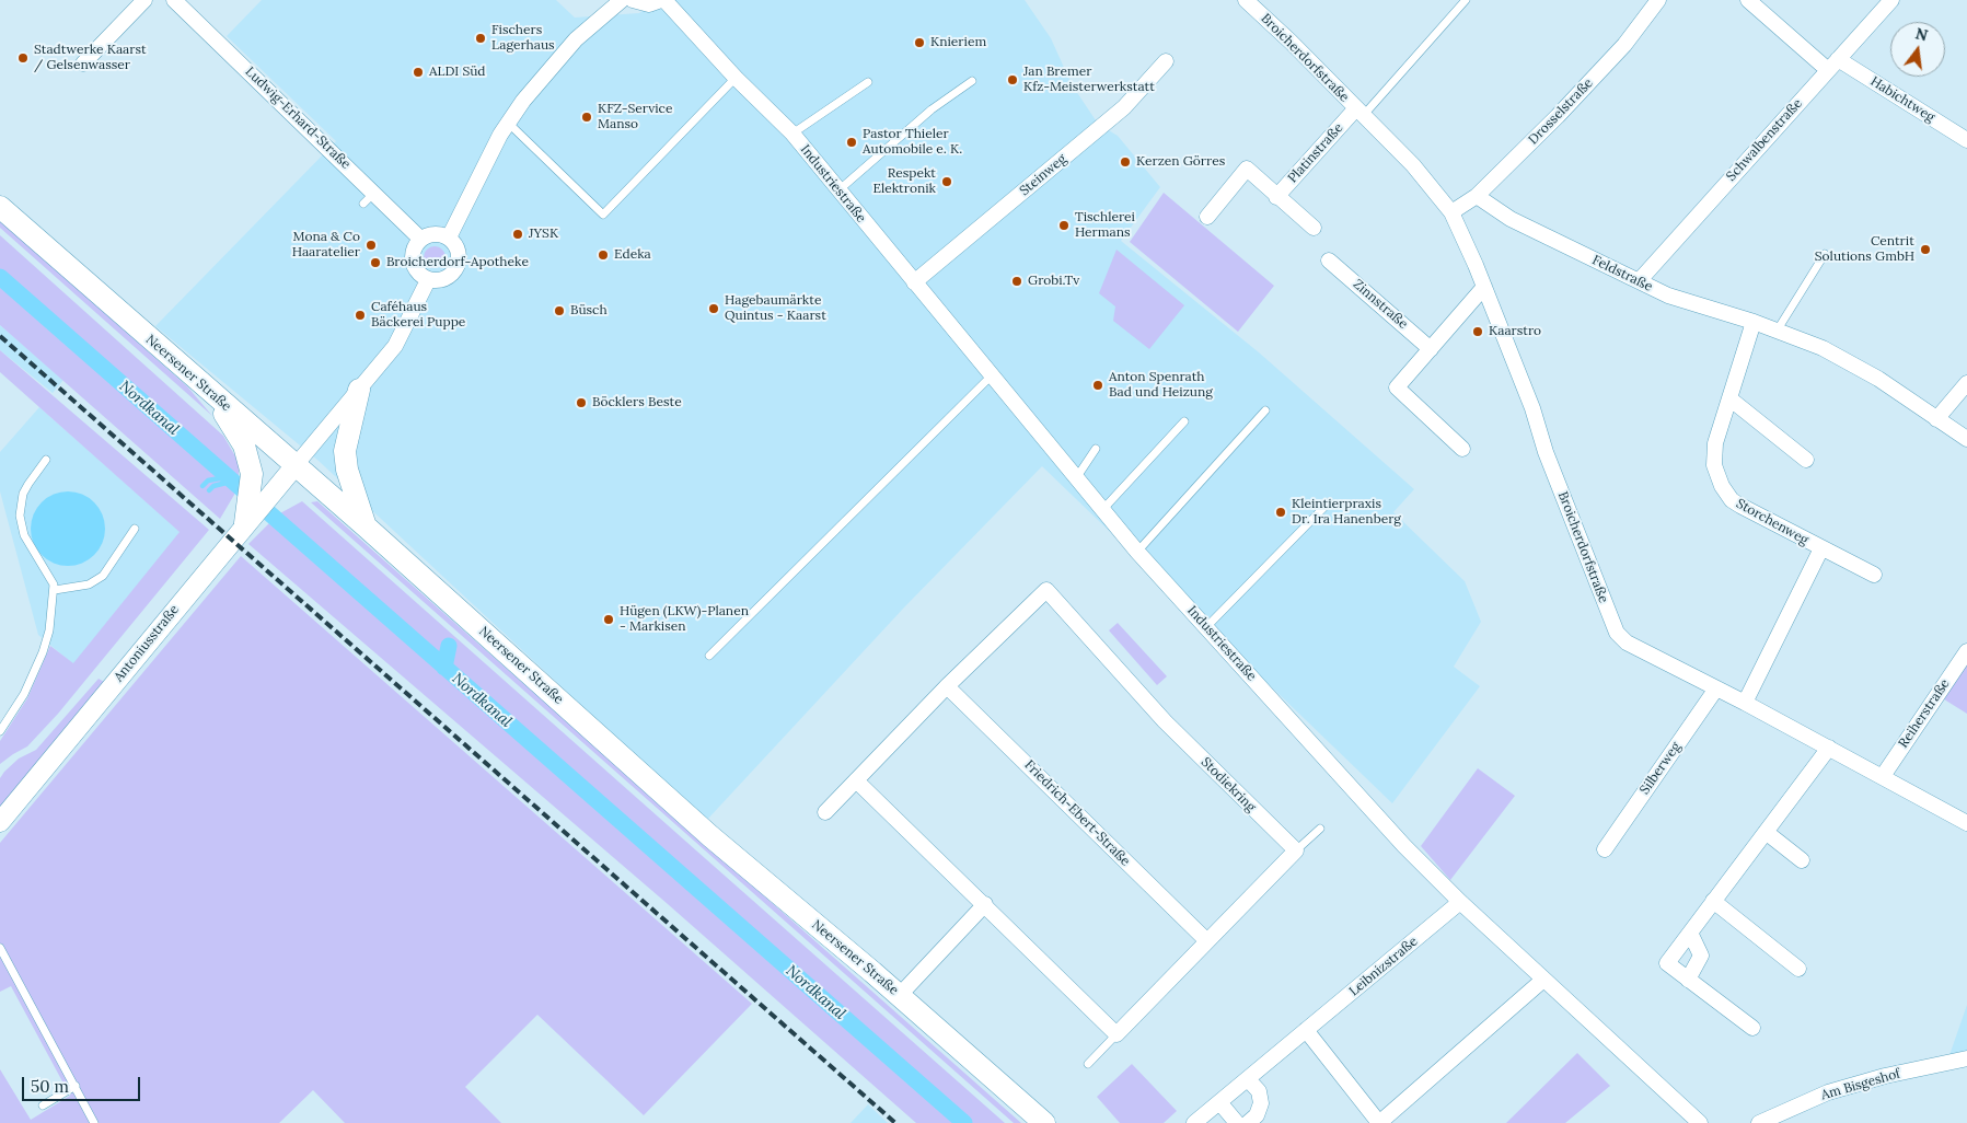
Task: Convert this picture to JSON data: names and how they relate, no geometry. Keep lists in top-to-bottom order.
{
  "streets": {
    "main road": ["Neersener Straße"],
    "street": [
      "Broicherdorfstraße",
      "Habichtweg",
      "Drosselstraße",
      "Ludwig-Erhard-Straße",
      "Schwalbenstraße",
      "Platinstraße",
      "Steinweg",
      "Industriestraße",
      "Feldstraße",
      "Zinnstraße",
      "Storchenweg",
      "Antoniusstraße",
      "Reiherstraße",
      "Silberweg",
      "Stodiekring",
      "Friedrich-Ebert-Straße",
      "Leibnizstraße",
      "Am Bisgeshof"
    ]
  },
  "crossings": [
    ["Broicherdorfstraße", "Drosselstraße"],
    ["Broicherdorfstraße", "Platinstraße"],
    ["Broicherdorfstraße", "Storchenweg"],
    ["Broicherdorfstraße", "Reiherstraße"],
    ["Broicherdorfstraße", "Silberweg"],
    ["Habichtweg", "Schwalbenstraße"],
    ["Drosselstraße", "Feldstraße"],
    ["Schwalbenstraße", "Feldstraße"],
    ["Steinweg", "Industriestraße"],
    ["Industriestraße", "Leibnizstraße"],
    ["Feldstraße", "Storchenweg"],
    ["Neersener Straße", "Antoniusstraße"],
    ["Stodiekring", "Friedrich-Ebert-Straße"]
  ],
  "water": ["Nordkanal"],
  "places": [
    "Fischers Lagerhaus",
    "Knieriem",
    "Stadtwerke Kaarst / Gelsenwasser",
    "ALDI Süd",
    "Jan Bremer Kfz-Meisterwerkstatt",
    "KFZ-Service Manso",
    "Pastor Thieler Automobile e. K.",
    "Kerzen Görres",
    "Respekt Elektronik",
    "Tischlerei Hermans",
    "JYSK",
    "Mona & Co Haaratelier",
    "Centrit Solutions GmbH",
    "Edeka",
    "Broicherdorf-Apotheke",
    "Grobi.Tv",
    "Hagebaumärkte Quintus - Kaarst",
    "Büsch",
    "Caféhaus Bäckerei Puppe",
    "Kaarstro",
    "Anton Spenrath Bad und Heizung",
    "Böcklers Beste",
    "Kleintierpraxis Dr. Ira Hanenberg",
    "Hügen (LKW)-Planen - Markisen"
  ],
  "scale_bar": "50 m",
  "north": "top"
}
